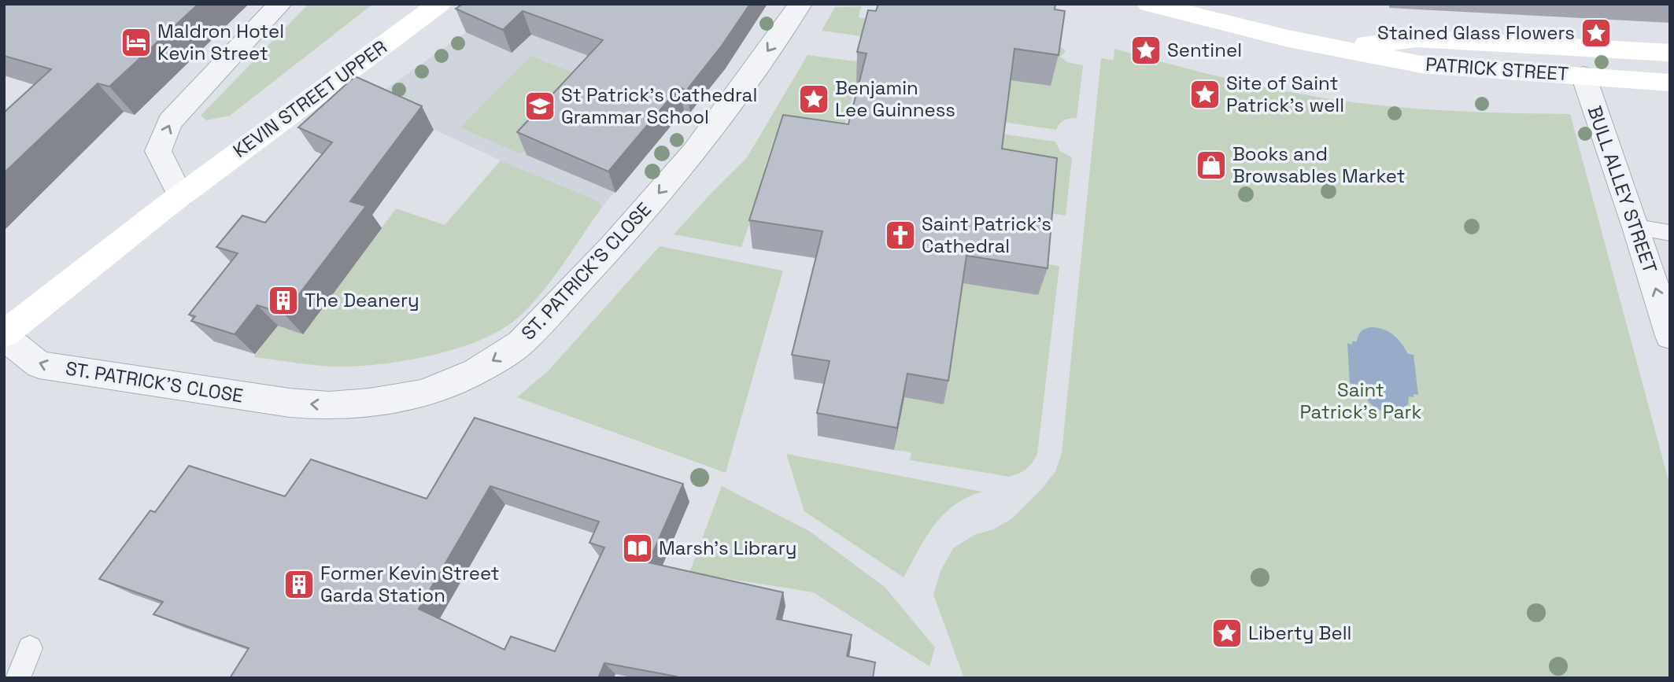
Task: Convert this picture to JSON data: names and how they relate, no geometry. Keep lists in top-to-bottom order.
{
  "streets": {
    "main road": ["PATRICK STREET", "KEVIN STREET UPPER"],
    "street": ["BULL ALLEY STREET", "ST. PATRICK'S CLOSE"]
  },
  "crossings": [
    ["PATRICK STREET", "BULL ALLEY STREET"],
    ["KEVIN STREET UPPER", "ST. PATRICK'S CLOSE"]
  ],
  "one_way": ["BULL ALLEY STREET", "ST. PATRICK'S CLOSE"],
  "parks": ["Saint Patrick's Park"],
  "places": {
    "place": [
      "Stained Glass Flowers",
      "Sentinel",
      "Site of Saint Patrick's well",
      "Benjamin Lee Guinness",
      "Liberty Bell"
    ],
    "hotel": ["Maldron Hotel Kevin Street"],
    "school or university": ["St Patrick's Cathedral Grammar School"],
    "shop": ["Books and Browsables Market"],
    "church": ["Saint Patrick's Cathedral"],
    "building": ["The Deanery", "Former Kevin Street Garda Station"],
    "library": ["Marsh's Library"]
  }
}
